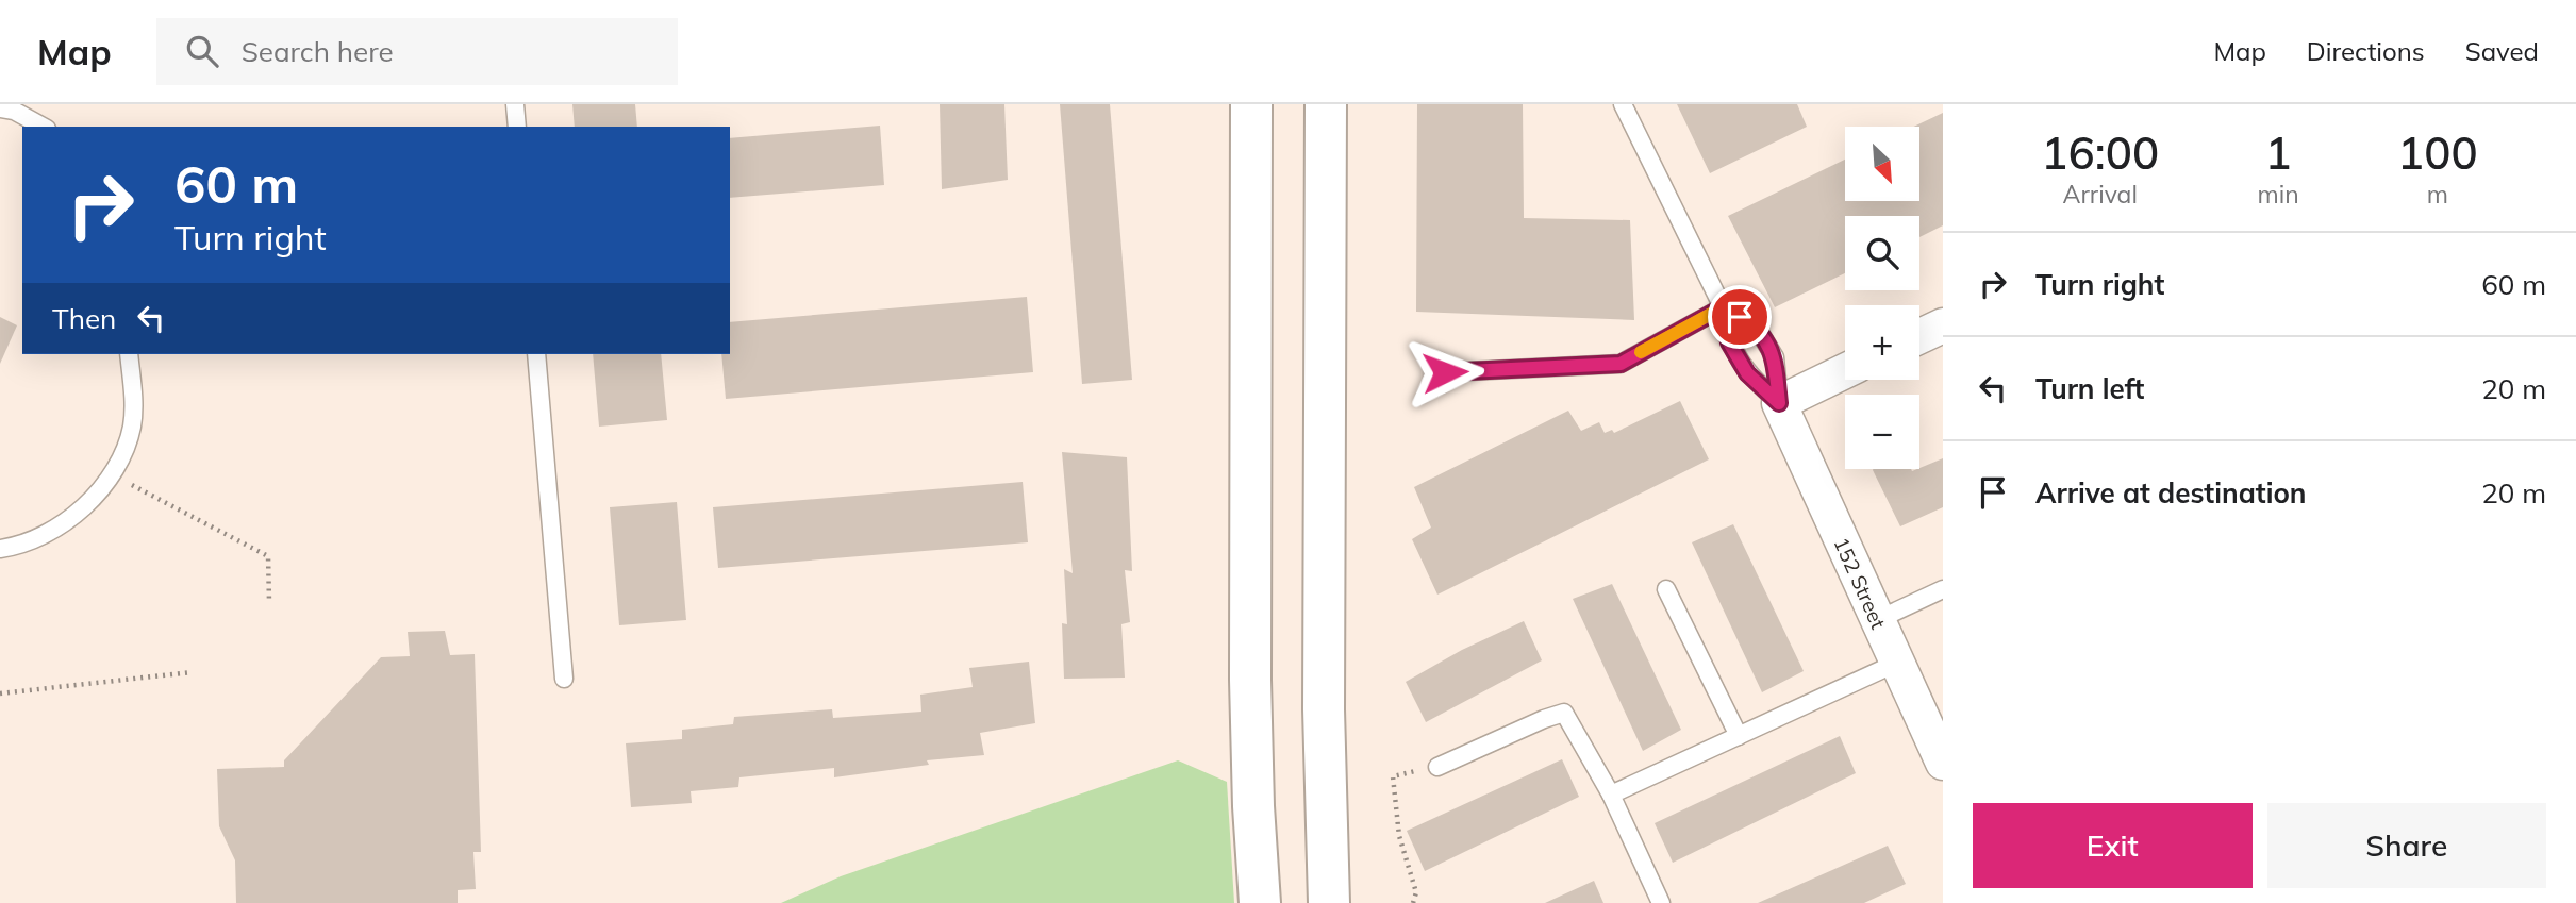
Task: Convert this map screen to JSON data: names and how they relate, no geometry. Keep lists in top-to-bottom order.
{
  "streets": {
    "street": ["152 Street"]
  },
  "north": "bottom right",
  "page": {
    "header": "Map",
    "search": "Search here",
    "nav": ["Map", "Directions", "Saved"],
    "eta": [
      "16:00",
      "Arrival",
      "1",
      "min",
      "100",
      "m"
    ],
    "map_buttons": ["+", "−"],
    "turn": ["60 m", "Turn right"],
    "list": [
      {
        "name": "Turn right",
        "value": "60 m"
      },
      {
        "name": "Turn left",
        "value": "20 m"
      },
      {
        "name": "Arrive at destination",
        "value": "20 m"
      }
    ],
    "then": "Then",
    "buttons": ["Exit", "Share"]
  }
}
